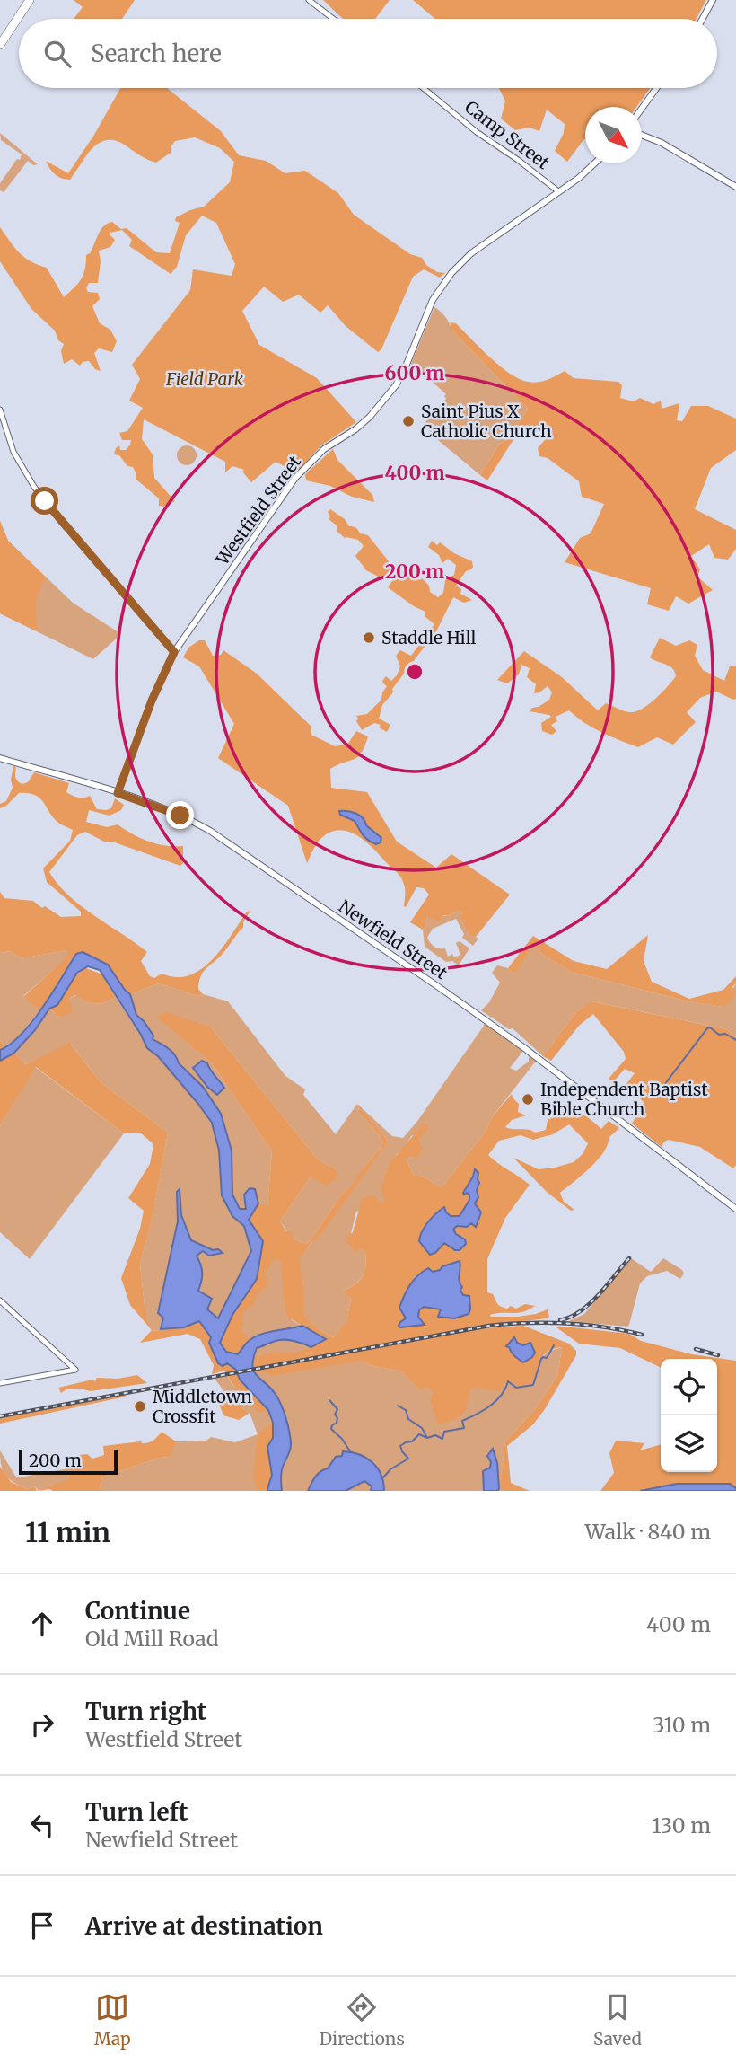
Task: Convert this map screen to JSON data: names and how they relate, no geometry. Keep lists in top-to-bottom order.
{
  "streets": {
    "main road": ["Westfield Street", "Newfield Street"],
    "street": ["Camp Street"]
  },
  "crossings": [
    ["Camp Street", "Westfield Street"],
    ["Westfield Street", "Newfield Street"]
  ],
  "parks": ["Field Park"],
  "places": [
    "Saint Pius X Catholic Church",
    "Staddle Hill",
    "Independent Baptist Bible Church",
    "Middletown Crossfit"
  ],
  "scale_bar": "200 m",
  "north": "bottom right",
  "page": {
    "search": "Search here",
    "scale": "200 m",
    "heading": ["11 min", "Walk · 840 m"],
    "list": [
      ["Continue", "Old Mill Road", "400 m"],
      ["Turn right", "Westfield Street", "310 m"],
      ["Turn left", "Newfield Street", "130 m"],
      "Arrive at destination"
    ],
    "nav": ["Map", "Directions", "Saved"]
  },
  "rings": ["600 m", "400 m", "200 m"]
}
